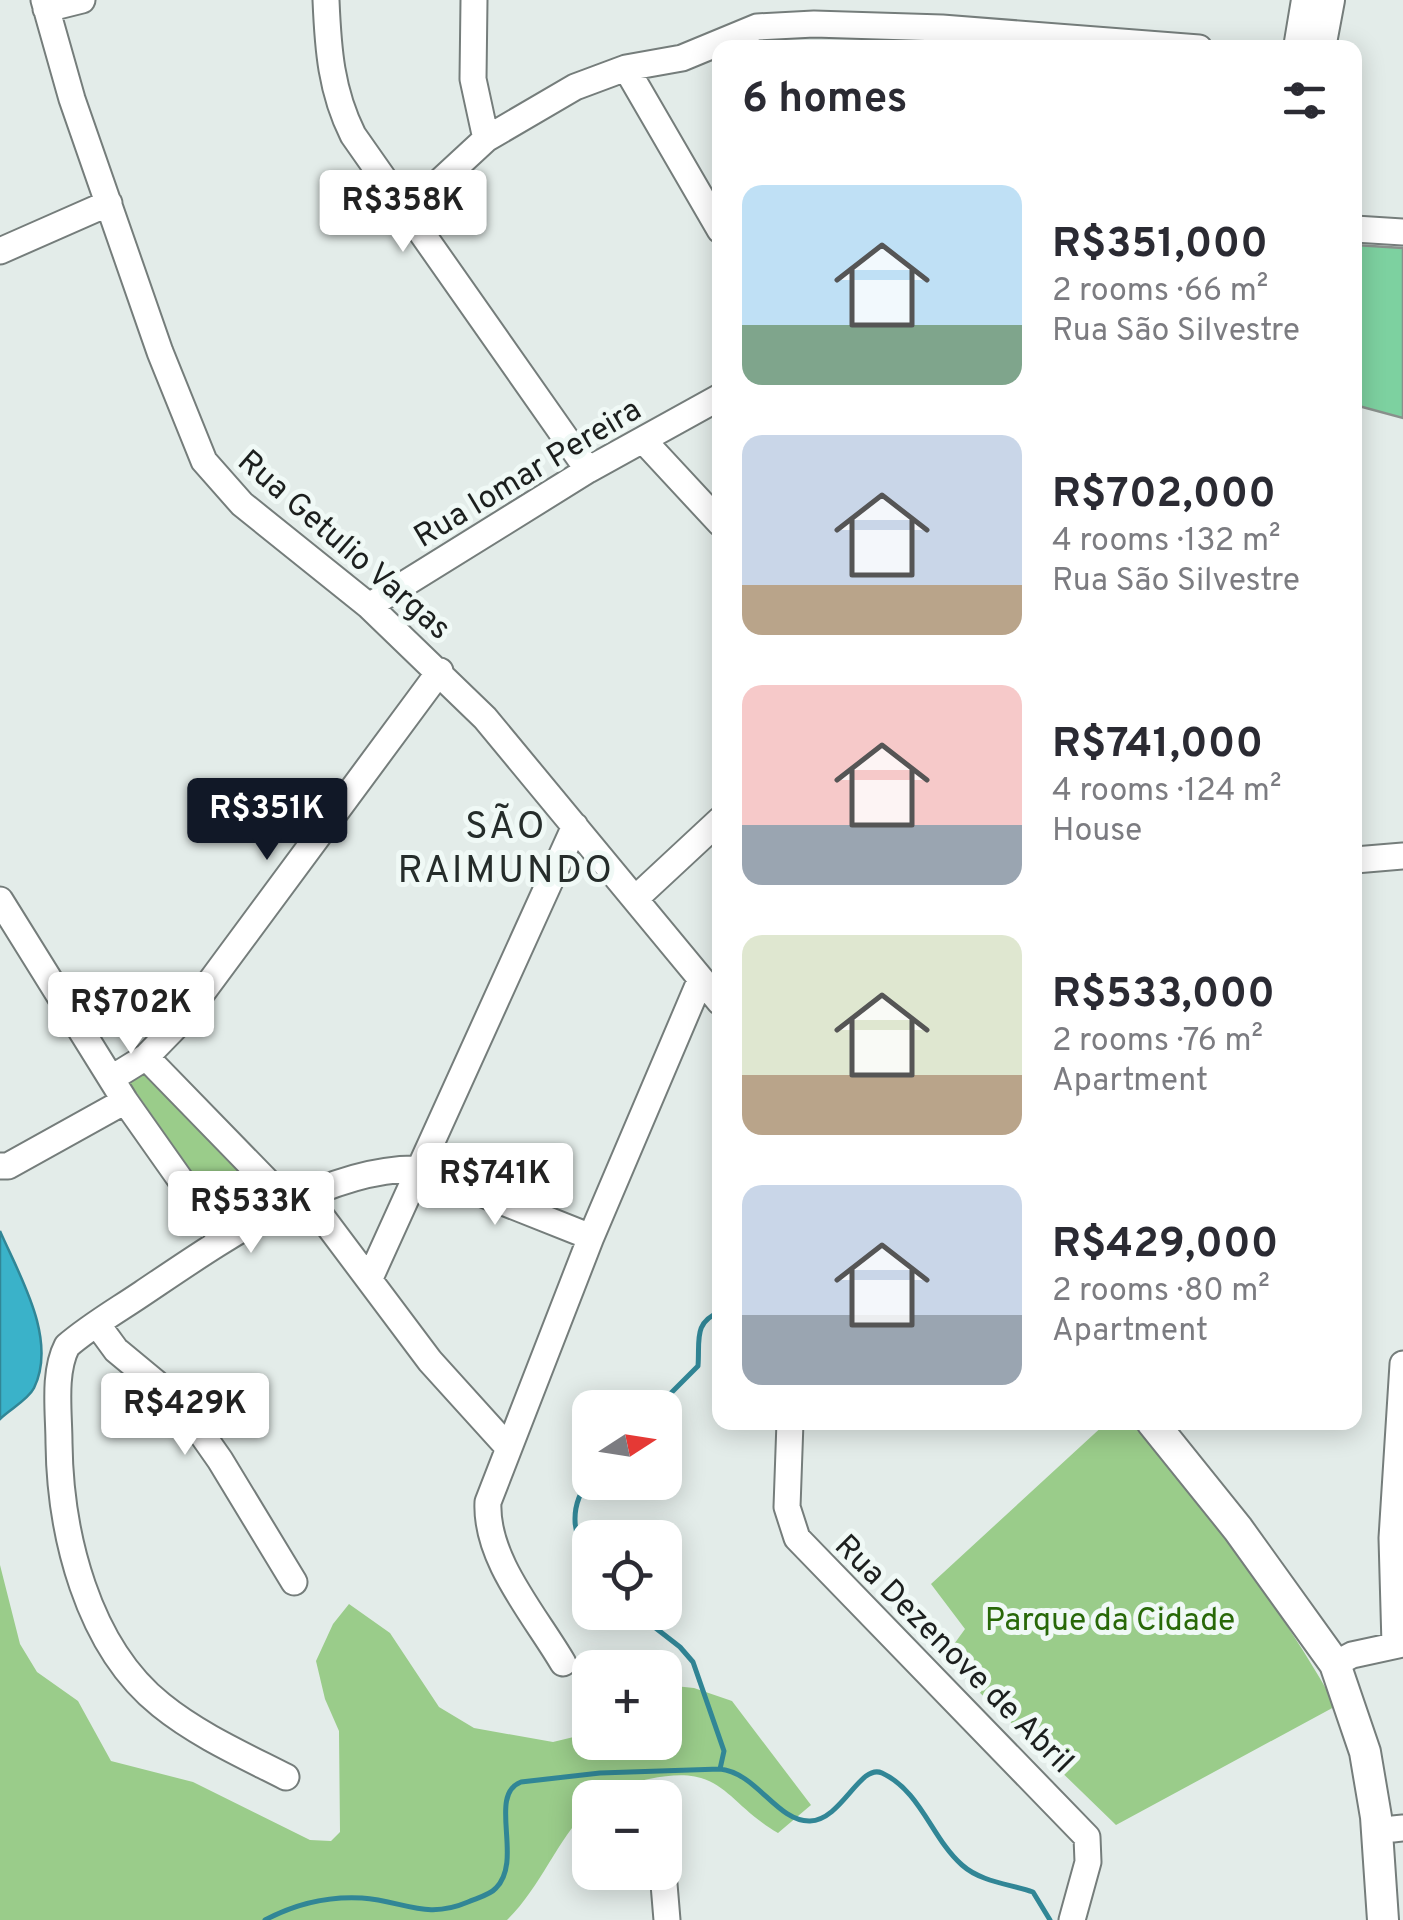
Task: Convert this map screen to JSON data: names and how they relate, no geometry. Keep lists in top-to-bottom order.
{
  "streets": {
    "street": ["Rua Iomar Pereira", "Rua Getulio Vargas", "Rua Dezenove de Abril"]
  },
  "crossings": [
    ["Rua Iomar Pereira", "Rua Getulio Vargas"]
  ],
  "districts": ["SÃO RAIMUNDO"],
  "parks": ["Parque da Cidade"],
  "north": "right",
  "page": {
    "heading": "6 homes",
    "list": [
      {
        "name": "R$351,000",
        "note": "2 rooms · 66 m² · Rua São Silvestre"
      },
      {
        "name": "R$702,000",
        "note": "4 rooms · 132 m² · Rua São Silvestre"
      },
      {
        "name": "R$741,000",
        "note": "4 rooms · 124 m² · House"
      },
      {
        "name": "R$533,000",
        "note": "2 rooms · 76 m² · Apartment"
      },
      {
        "name": "R$429,000",
        "note": "2 rooms · 80 m² · Apartment"
      }
    ],
    "price": [
      "R$358K",
      "R$351K",
      "R$702K",
      "R$741K",
      "R$533K",
      "R$429K"
    ],
    "map_buttons": ["+", "−"]
  }
}
